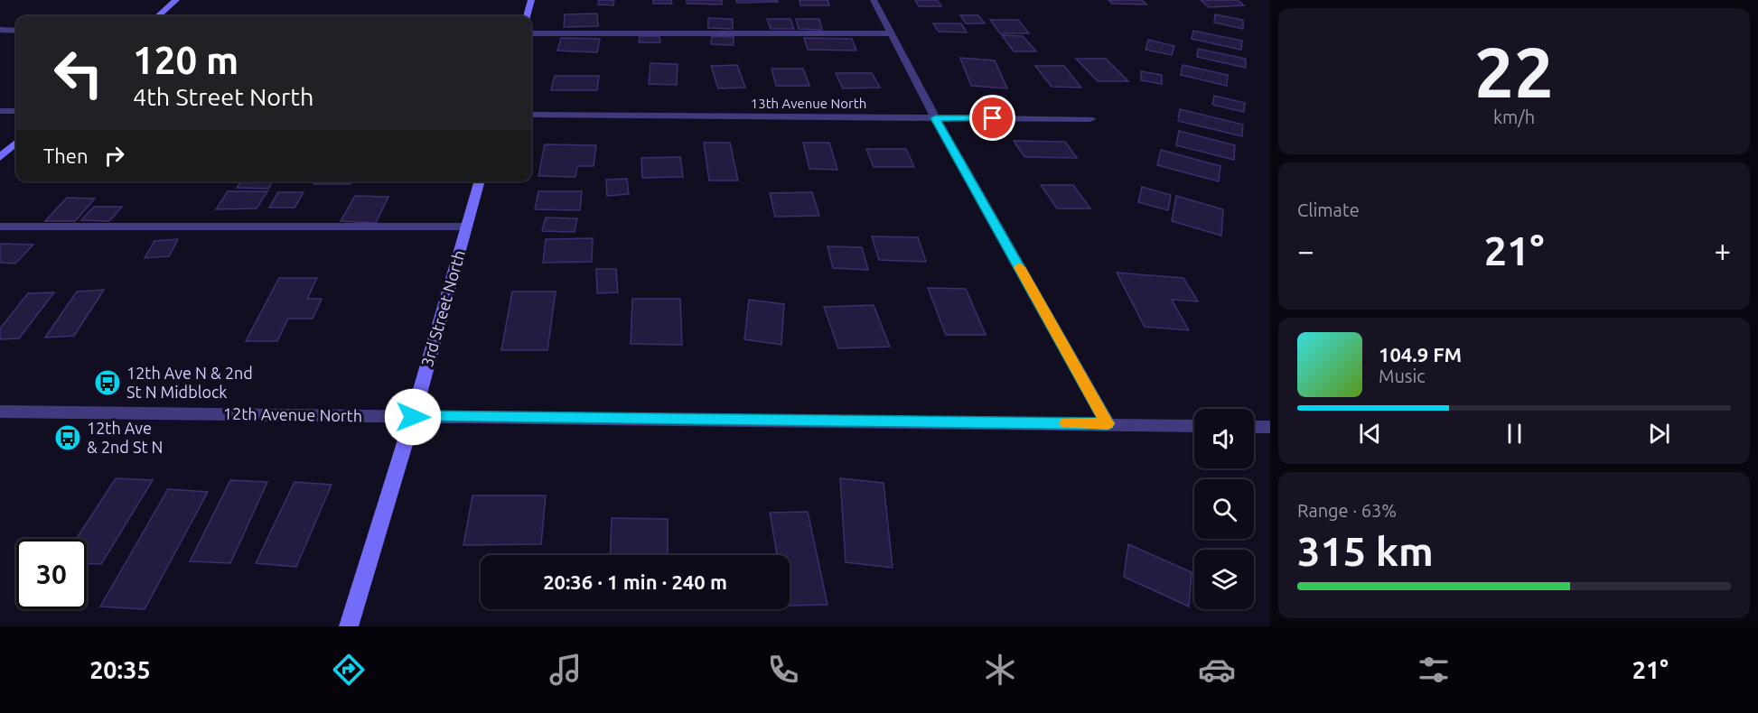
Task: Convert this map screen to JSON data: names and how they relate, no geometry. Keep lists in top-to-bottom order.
{
  "streets": {
    "street": ["13th Avenue North", "3rd Street North", "12th Avenue North"]
  },
  "crossings": [
    ["3rd Street North", "12th Avenue North"]
  ],
  "places": {
    "bus stop": ["12th Ave N & 2nd St N Midblock", "12th Ave & 2nd St N"]
  },
  "page": {
    "tile": [
      ["22", "km/h"],
      "Climate",
      ["Range · 63%", "315 km"]
    ],
    "turn": ["120 m", "4th Street North"],
    "then": "Then",
    "heat": ["−", "21°", "+"],
    "song": ["104.9 FM", "Music"],
    "limit": "30",
    "trip": "20:36 · 1 min · 240 m",
    "tabs": ["20:35", "21°"]
  }
}
